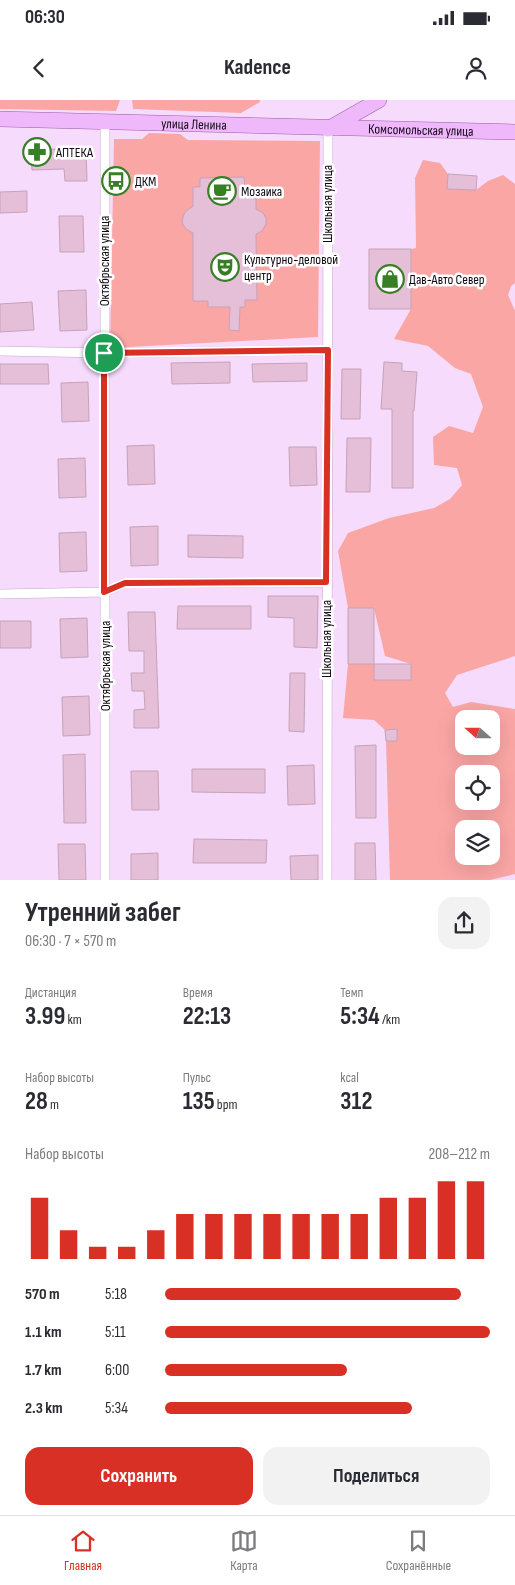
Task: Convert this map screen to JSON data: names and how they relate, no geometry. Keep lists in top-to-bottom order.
{
  "streets": {
    "main road": ["улица Ленина", "Комсомольская улица"],
    "street": ["Школьная улица", "Октябрьская улица"]
  },
  "crossings": [
    ["улица Ленина", "Комсомольская улица"],
    ["улица Ленина", "Школьная улица"],
    ["улица Ленина", "Октябрьская улица"],
    ["Комсомольская улица", "Школьная улица"]
  ],
  "places": {
    "pharmacy": ["АПТЕКА"],
    "bus stop": ["ДКМ"],
    "cafe": ["Мозаика"],
    "theatre": ["Культурно-деловой центр"],
    "shop": ["Дав-Авто Север"]
  },
  "north": "left",
  "page": {
    "status": "06:30",
    "header": "Kadence",
    "heading": ["Утренний забег", "06:30 · 7 × 570 m"],
    "stats": [
      ["Дистанция", "3.99 km"],
      ["Время", "22:13"],
      ["Темп", "5:34 /km"],
      ["Набор высоты", "28 m"],
      ["Пульс", "135 bpm"],
      ["kcal", "312"]
    ],
    "chart": ["Набор высоты", "208–212 m"],
    "list": [
      {
        "name": "570 m",
        "note": "5:18"
      },
      {
        "name": "1.1 km",
        "note": "5:11"
      },
      {
        "name": "1.7 km",
        "note": "6:00"
      },
      {
        "name": "2.3 km",
        "note": "5:34"
      }
    ],
    "buttons": ["Сохранить", "Поделиться"],
    "tabs": ["Главная", "Карта", "Сохранённые"]
  }
}
